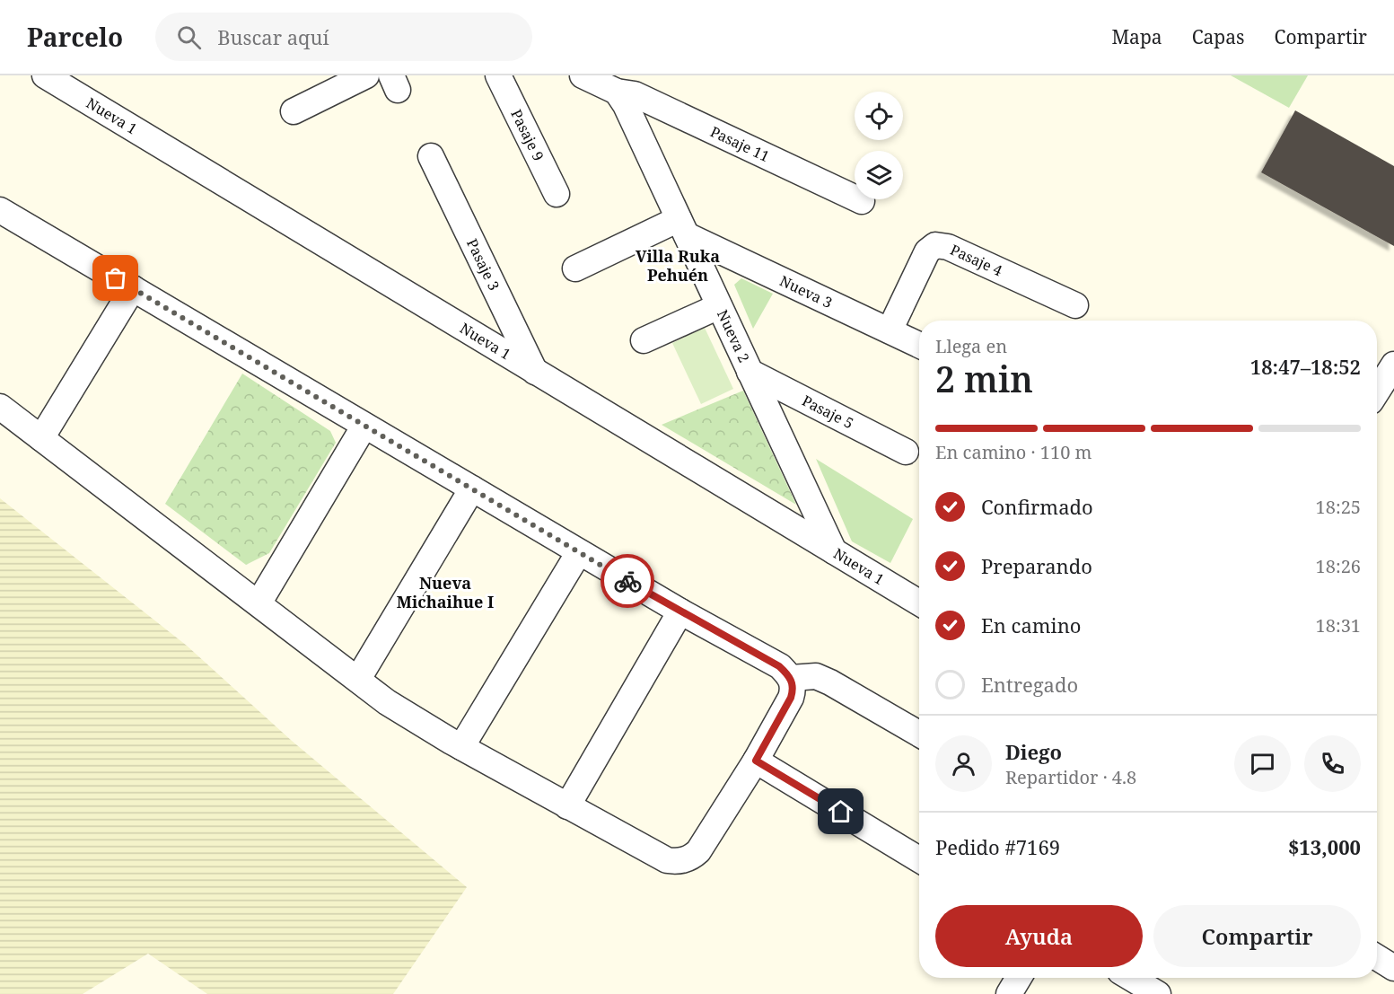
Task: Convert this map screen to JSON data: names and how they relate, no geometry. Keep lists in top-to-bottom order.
{
  "streets": {
    "street": [
      "Nueva 1",
      "Pasaje 9",
      "Pasaje 11",
      "Pasaje 4",
      "Pasaje 3",
      "Nueva 3",
      "Nueva 2",
      "Pasaje 5"
    ]
  },
  "crossings": [
    ["Nueva 1", "Pasaje 3"],
    ["Nueva 1", "Nueva 2"],
    ["Pasaje 11", "Nueva 2"],
    ["Pasaje 4", "Nueva 3"],
    ["Nueva 3", "Nueva 2"],
    ["Nueva 2", "Pasaje 5"]
  ],
  "districts": ["Villa Ruka Pehuén", "Nueva Michaihue I"],
  "page": {
    "header": "Parcelo",
    "search": "Buscar aquí",
    "nav": ["Mapa", "Capas", "Compartir"],
    "heading": ["2 min", "Llega en", "18:47–18:52"],
    "panel": [
      "Diego",
      "Repartidor · 4.8",
      "Pedido #7169",
      "$13,000"
    ],
    "bar": "En camino · 110 m",
    "list": [
      ["Confirmado", "18:25"],
      ["Preparando", "18:26"],
      ["En camino", "18:31"],
      "Entregado"
    ],
    "buttons": ["Ayuda", "Compartir"]
  }
}
